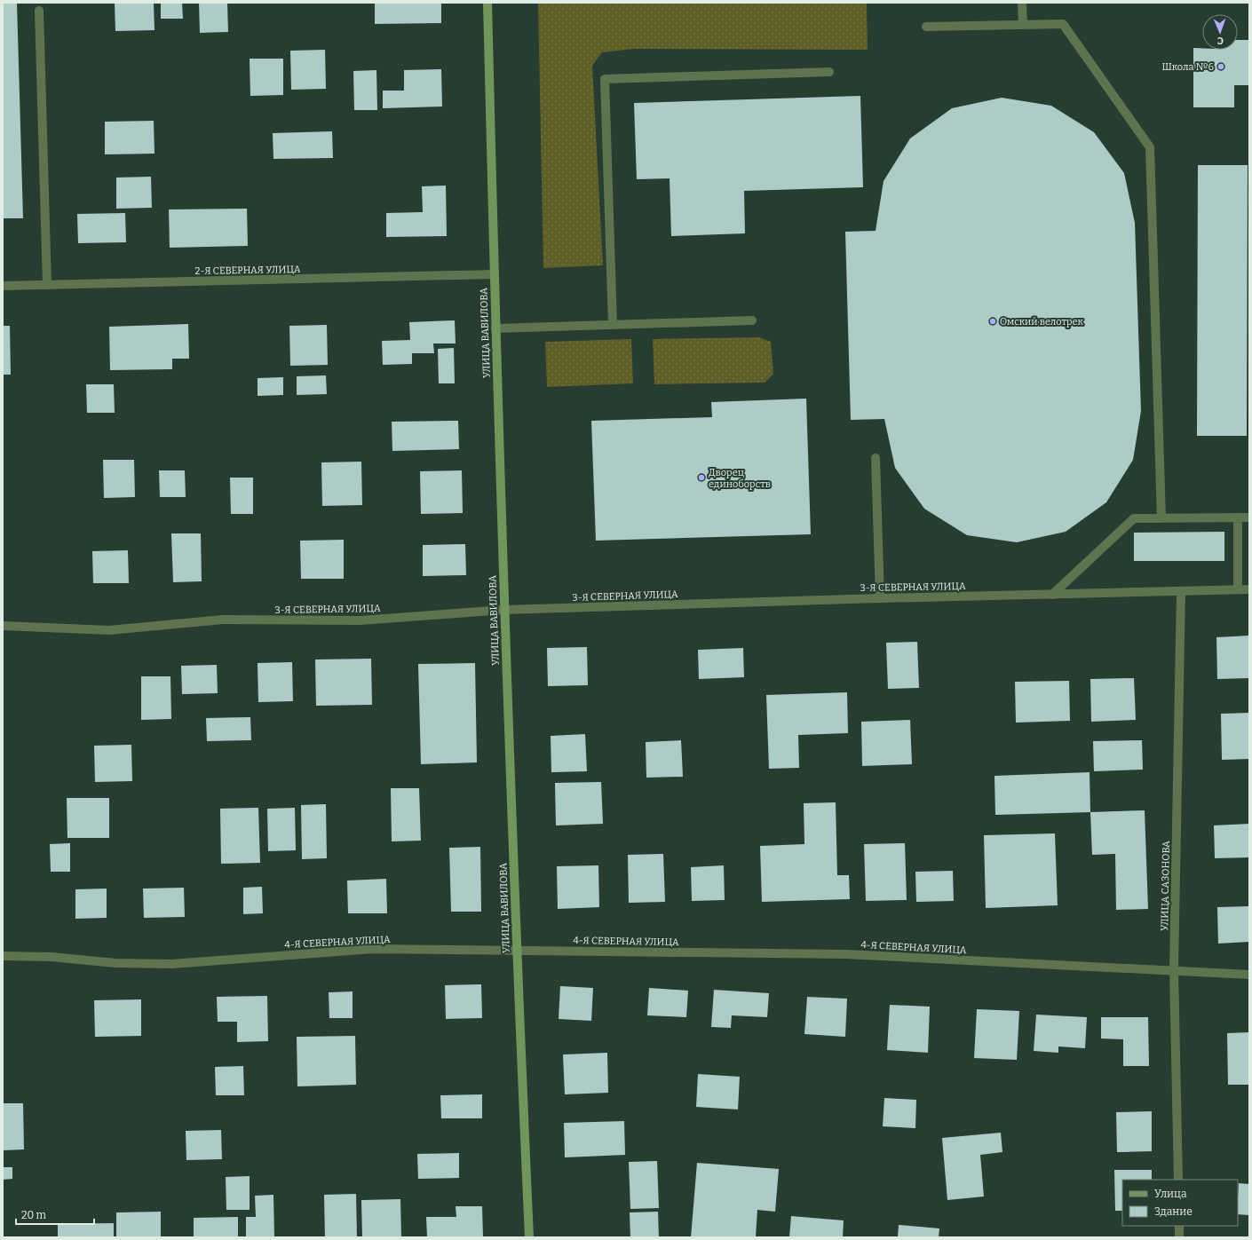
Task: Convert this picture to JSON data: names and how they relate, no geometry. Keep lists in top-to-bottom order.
{
  "streets": {
    "street": [
      "2-Я СЕВЕРНАЯ УЛИЦА",
      "УЛИЦА ВАВИЛОВА",
      "3-Я СЕВЕРНАЯ УЛИЦА",
      "УЛИЦА САЗОНОВА",
      "4-Я СЕВЕРНАЯ УЛИЦА"
    ]
  },
  "crossings": [
    ["2-Я СЕВЕРНАЯ УЛИЦА", "УЛИЦА ВАВИЛОВА"],
    ["УЛИЦА ВАВИЛОВА", "3-Я СЕВЕРНАЯ УЛИЦА"],
    ["УЛИЦА ВАВИЛОВА", "4-Я СЕВЕРНАЯ УЛИЦА"],
    ["3-Я СЕВЕРНАЯ УЛИЦА", "УЛИЦА САЗОНОВА"],
    ["УЛИЦА САЗОНОВА", "4-Я СЕВЕРНАЯ УЛИЦА"]
  ],
  "places": ["Школа №6", "Омский велотрек", "Дворец единоборств"],
  "legend": ["Улица", "Здание"],
  "scale_bar": "20 m",
  "north": "bottom"
}
